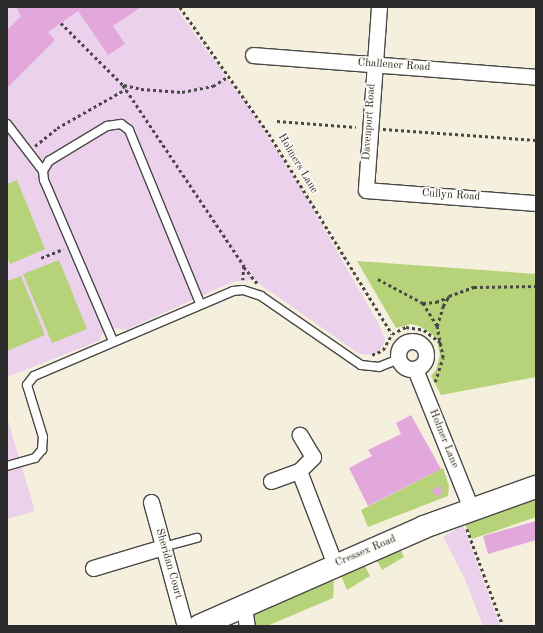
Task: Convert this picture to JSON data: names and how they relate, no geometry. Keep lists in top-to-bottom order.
{
  "streets": {
    "street": [
      "Challener Road",
      "Davenport Road",
      "Cullyn Road",
      "Holmer Lane",
      "Cressex Road",
      "Sheridan Court"
    ],
    "path": ["Holmers Lane"]
  },
  "crossings": [
    ["Challener Road", "Davenport Road"],
    ["Davenport Road", "Cullyn Road"],
    ["Holmer Lane", "Cressex Road"]
  ]
}
